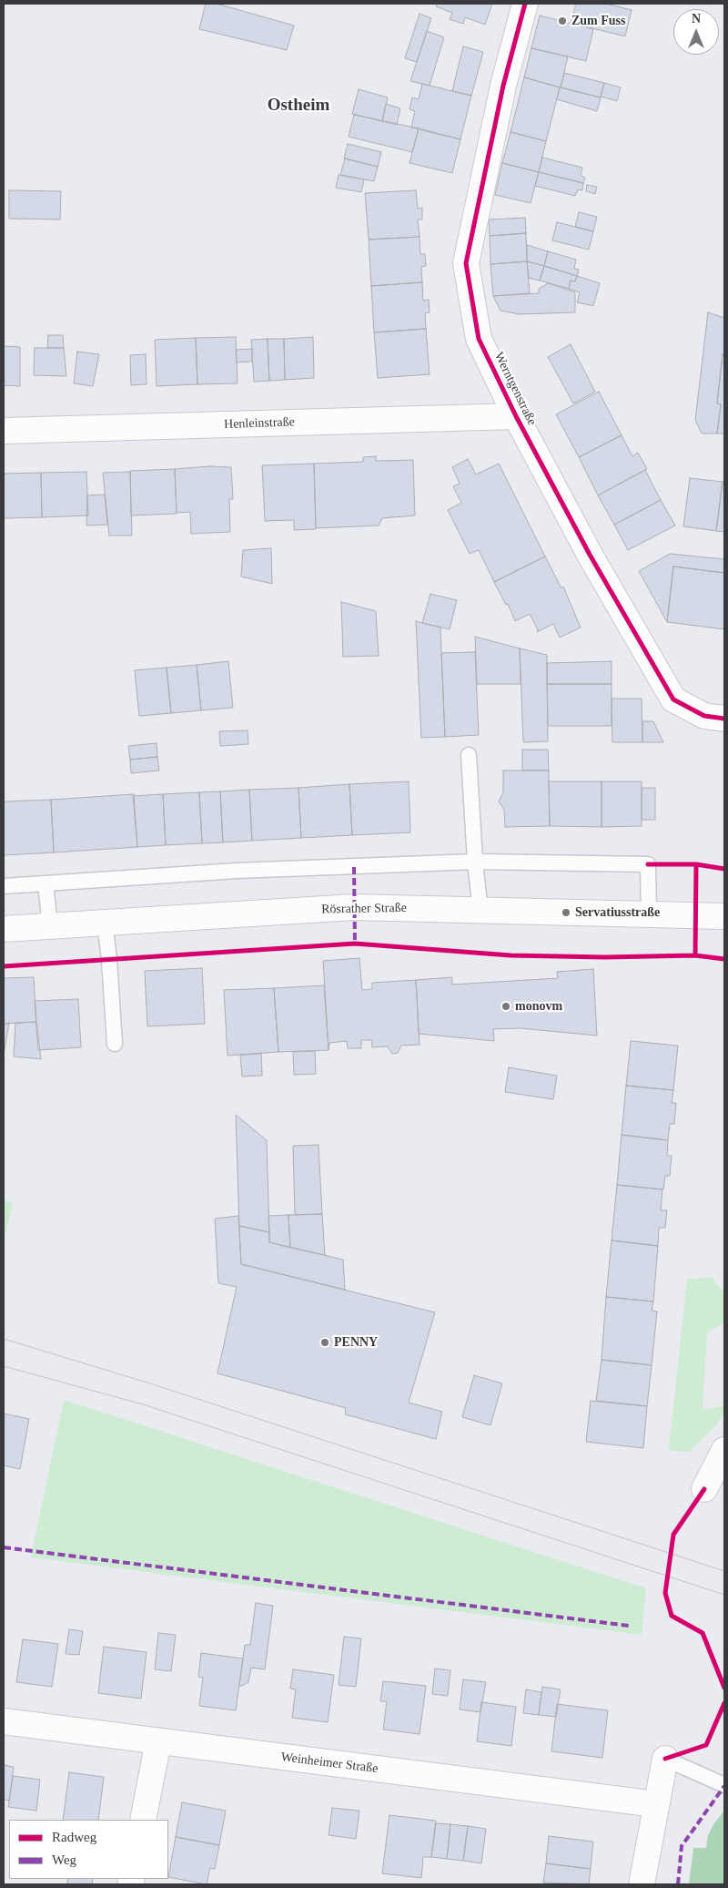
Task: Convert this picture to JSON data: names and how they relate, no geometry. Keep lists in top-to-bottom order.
{
  "streets": {
    "street": [
      "Werntgenstraße",
      "Henleinstraße",
      "Rösrather Straße",
      "Weinheimer Straße"
    ]
  },
  "crossings": [
    ["Werntgenstraße", "Henleinstraße"]
  ],
  "districts": ["Ostheim"],
  "places": [
    "Zum Fuss",
    "Servatiusstraße",
    "monovm",
    "PENNY"
  ],
  "legend": ["Radweg", "Weg"],
  "north": "top"
}
